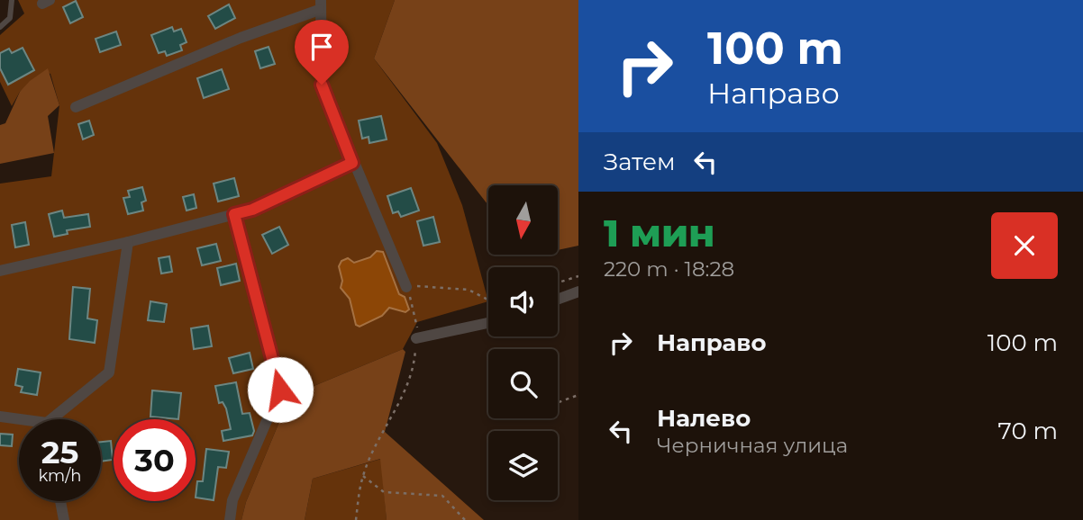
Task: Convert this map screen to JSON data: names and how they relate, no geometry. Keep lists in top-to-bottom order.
{
  "north": "bottom",
  "page": {
    "turn": ["100 m", "Направо"],
    "then": "Затем",
    "heading": ["1 мин", "220 m · 18:28"],
    "list": [
      {
        "name": "Направо",
        "value": "100 m"
      },
      {
        "name": "Налево",
        "note": "Черничная улица",
        "value": "70 m"
      }
    ],
    "speed": "25 km/h",
    "limit": "30"
  }
}
